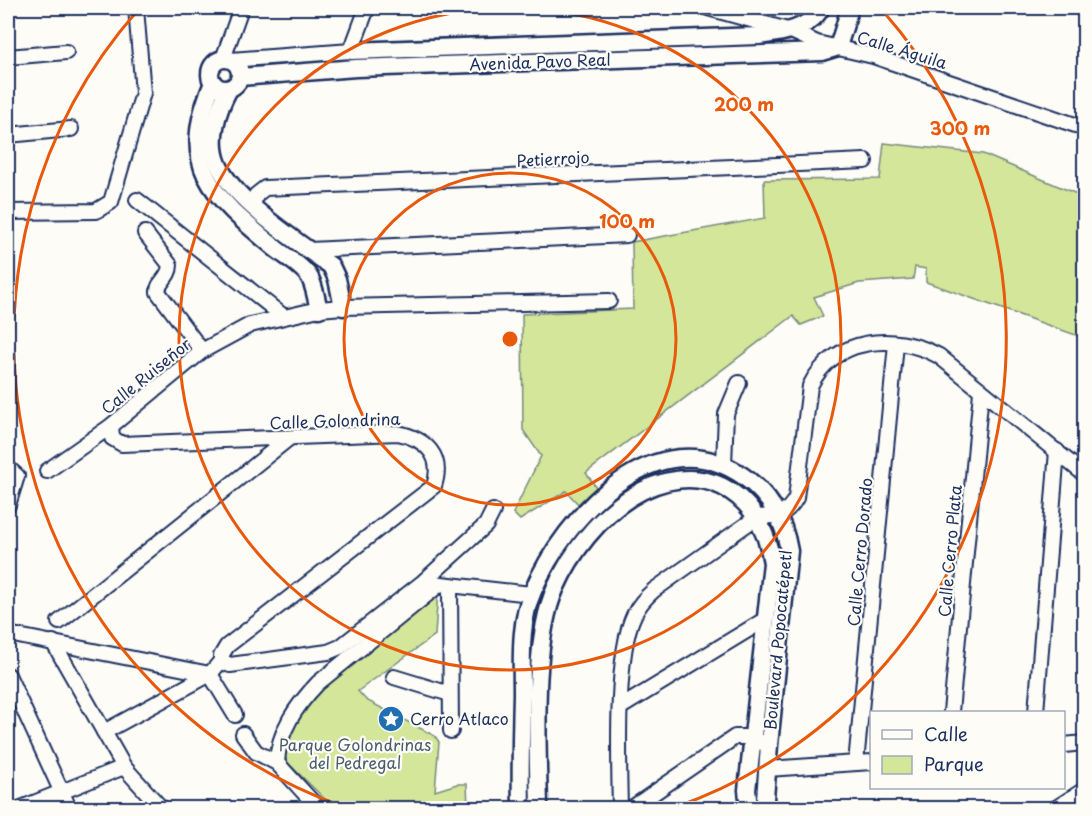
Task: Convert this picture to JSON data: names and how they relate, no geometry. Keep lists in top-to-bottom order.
{
  "streets": {
    "street": [
      "Calle Águila",
      "Avenida Pavo Real",
      "Petierrojo",
      "Calle Ruiseñor",
      "Calle Golondrina",
      "Calle Cerro Plata",
      "Calle Cerro Dorado",
      "Boulevard Popocatépetl"
    ]
  },
  "crossings": [
    ["Calle Águila", "Avenida Pavo Real"],
    ["Calle Ruiseñor", "Calle Golondrina"]
  ],
  "parks": ["Parque Golondrinas del Pedregal"],
  "places": {
    "place": ["Cerro Atlaco"]
  },
  "legend": ["Calle", "Parque"],
  "rings": ["200 m", "300 m", "100 m"]
}
